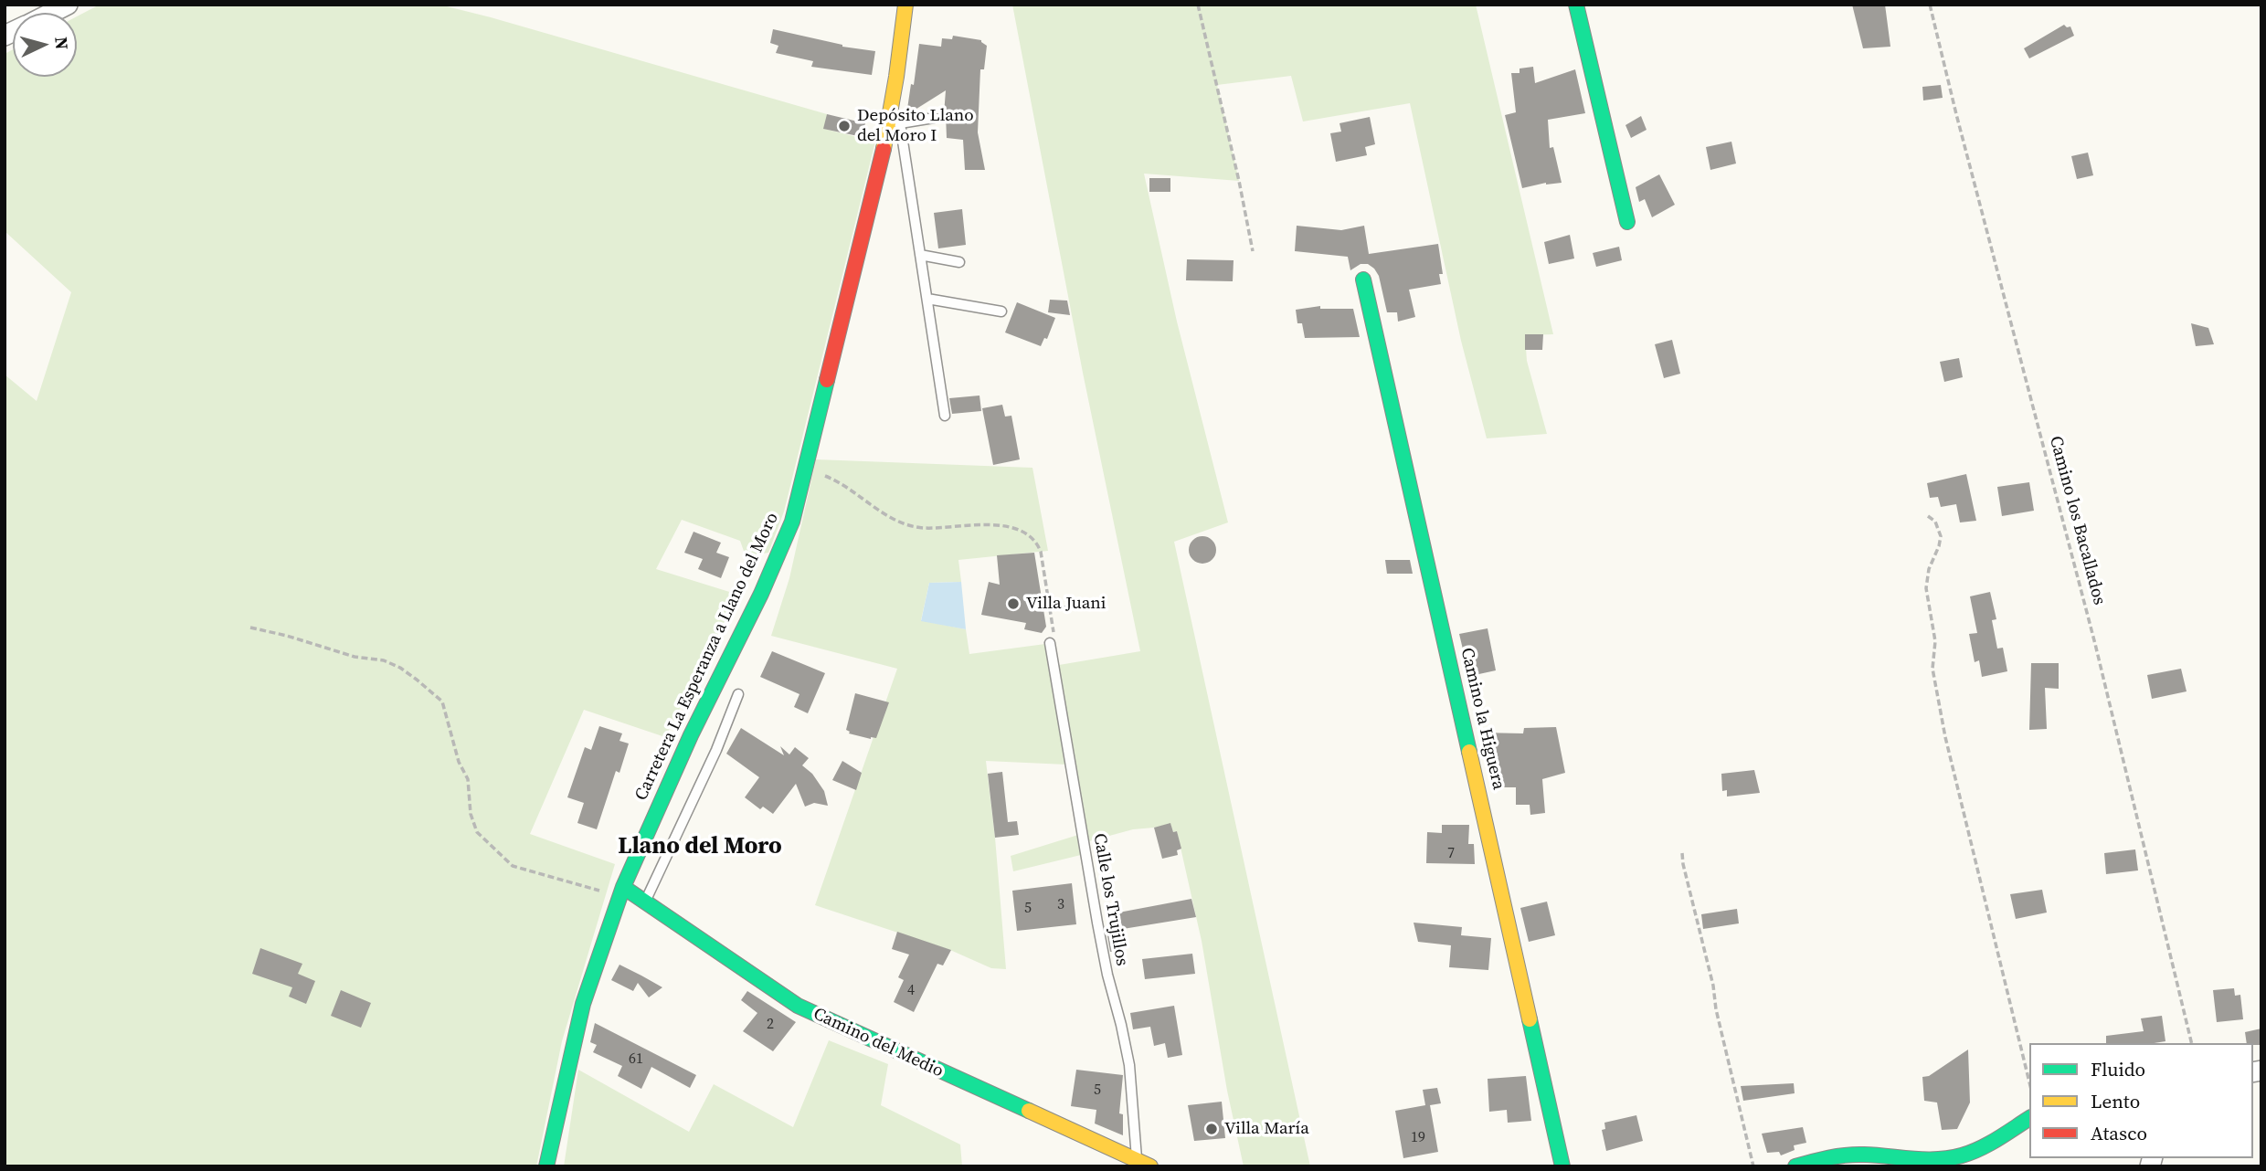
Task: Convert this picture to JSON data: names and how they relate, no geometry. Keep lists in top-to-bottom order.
{
  "streets": {
    "street": ["Carretera La Esperanza a Llano del Moro", "Camino la Higuera", "Camino del Medio"],
    "lane": ["Calle los Trujillos"],
    "path": ["Camino los Bacallados"]
  },
  "crossings": [
    ["Carretera La Esperanza a Llano del Moro", "Camino del Medio"],
    ["Calle los Trujillos", "Camino del Medio"]
  ],
  "districts": ["Llano del Moro"],
  "places": ["Depósito Llano del Moro I", "Villa Juani", "Villa María"],
  "house_numbers": [
    "7",
    "3",
    "5",
    "4",
    "2",
    "61",
    "5",
    "19"
  ],
  "legend": ["Fluido", "Lento", "Atasco"],
  "north": "right"
}
